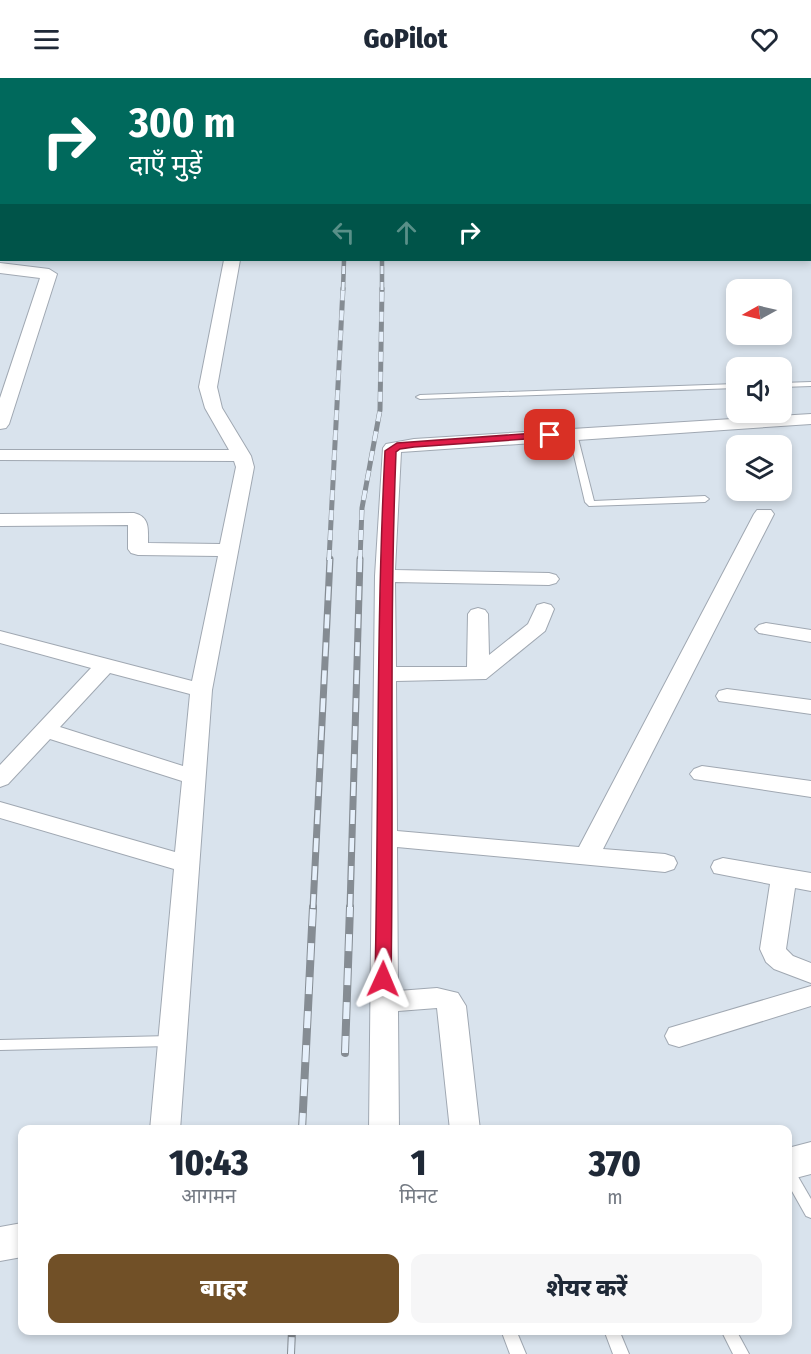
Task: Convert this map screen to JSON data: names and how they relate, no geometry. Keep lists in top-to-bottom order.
{
  "north": "left",
  "page": {
    "header": "GoPilot",
    "turn": ["300 m", "दाएँ मुड़ें"],
    "eta": [
      "10:43",
      "आगमन",
      "1",
      "मिनट",
      "370",
      "m"
    ],
    "buttons": ["बाहर", "शेयर करें"]
  }
}
